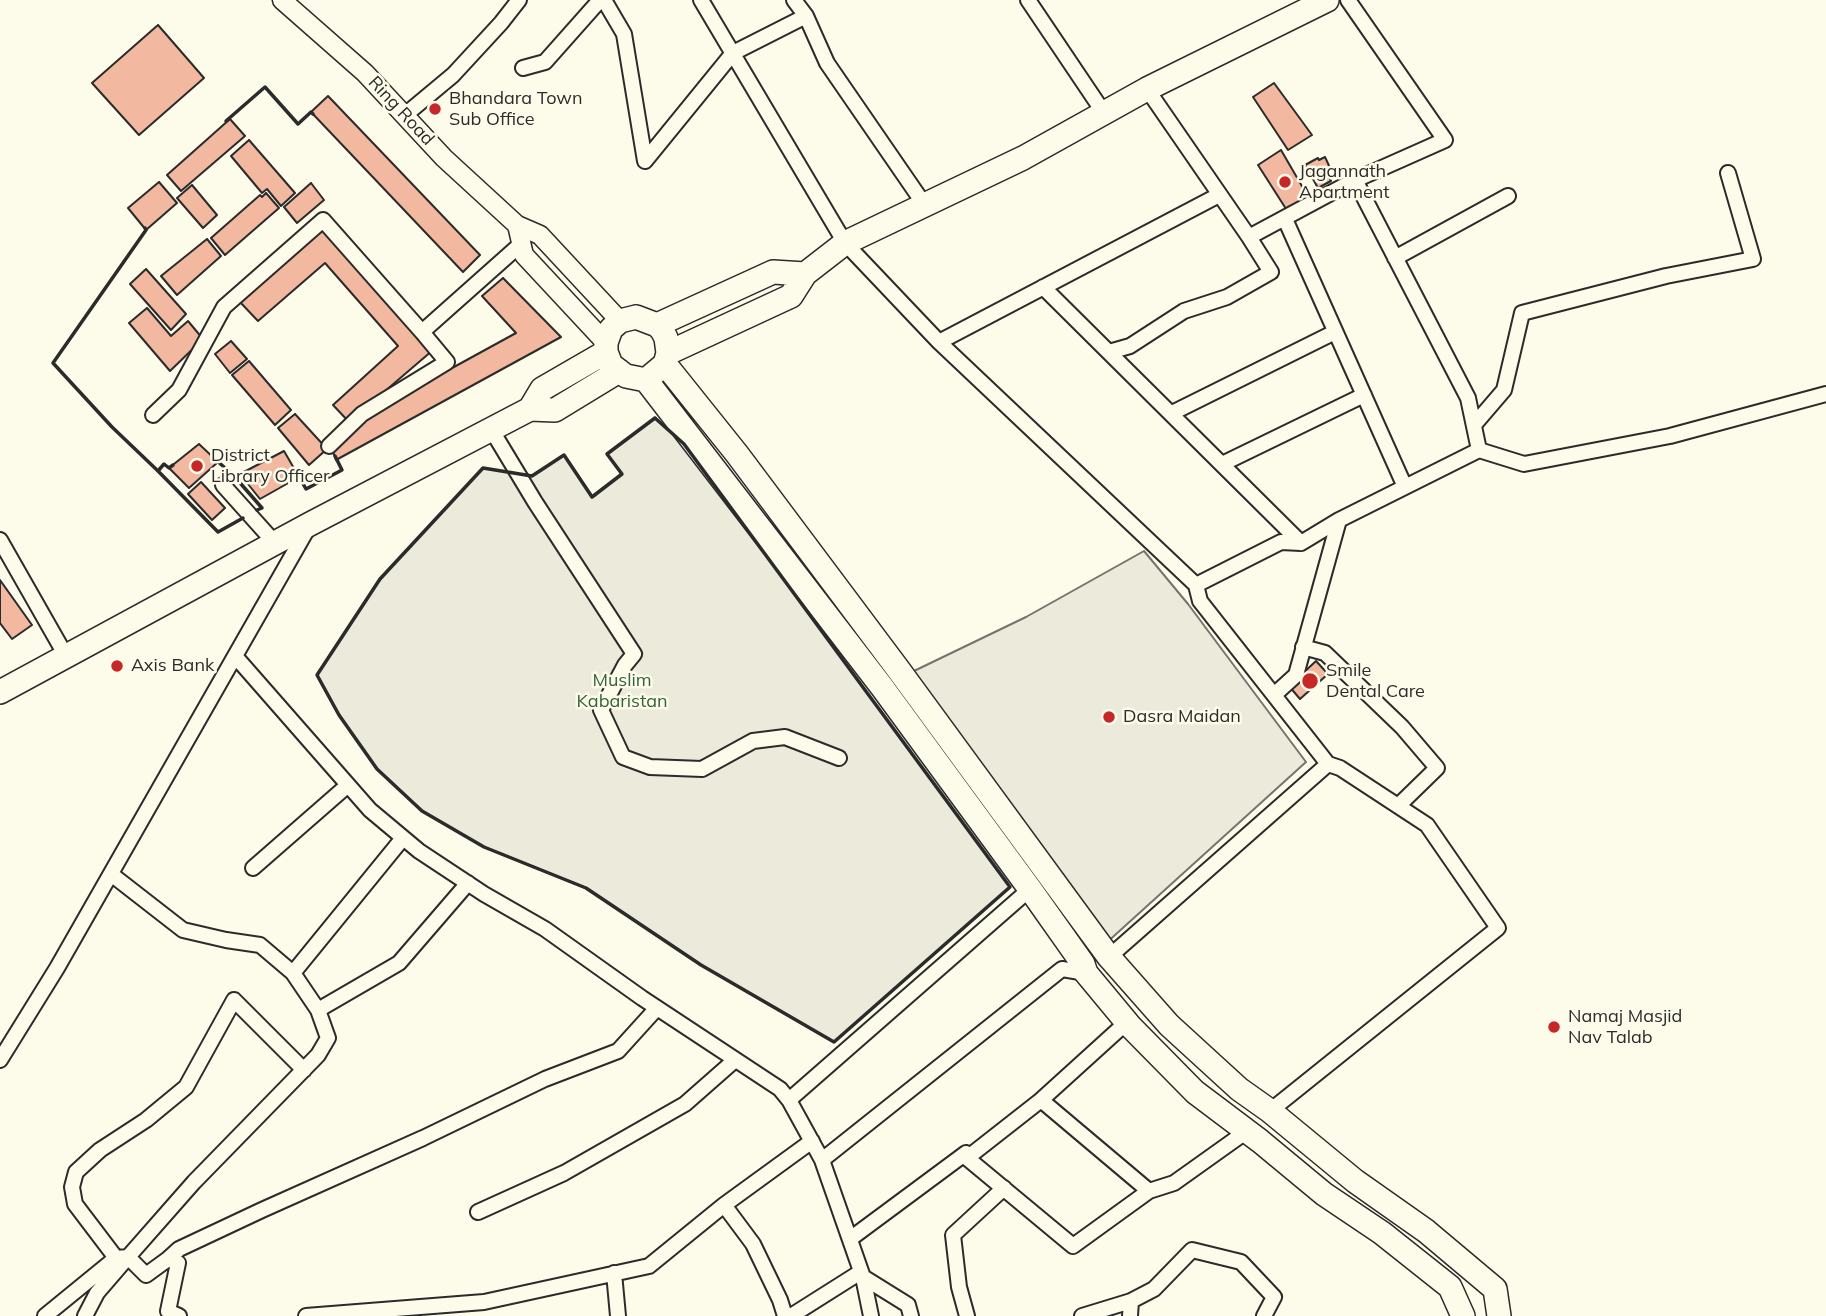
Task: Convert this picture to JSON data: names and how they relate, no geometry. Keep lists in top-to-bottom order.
{
  "streets": {
    "street": ["Ring Road"]
  },
  "parks": ["Muslim Kabaristan"],
  "places": [
    "Bhandara Town Sub Office",
    "Jagannath Apartment",
    "District Library Officer",
    "Axis Bank",
    "Smile Dental Care",
    "Dasra Maidan",
    "Namaj Masjid Nav Talab"
  ]
}
